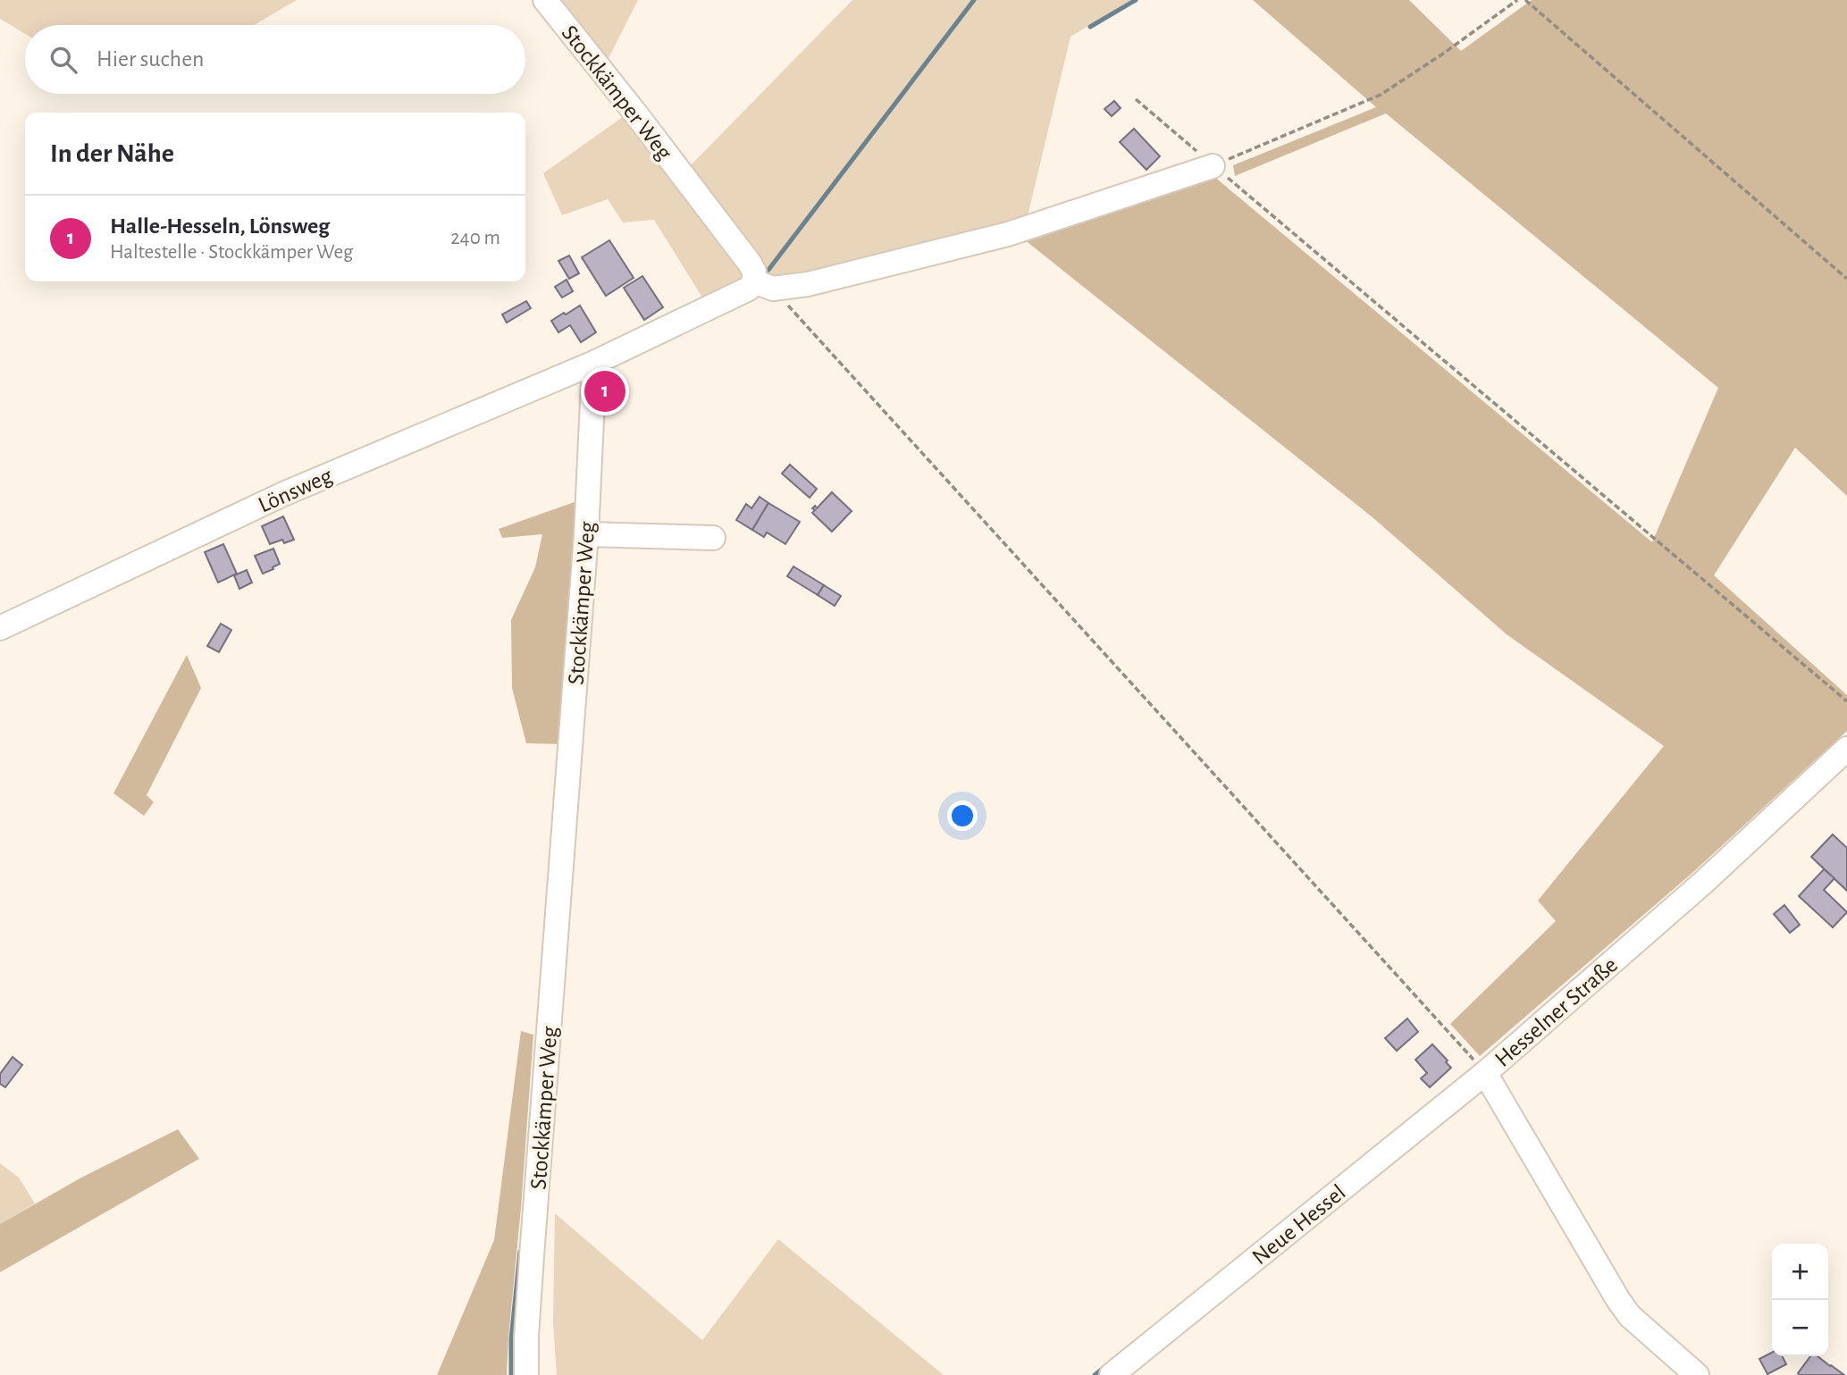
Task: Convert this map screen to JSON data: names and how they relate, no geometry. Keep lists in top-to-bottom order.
{
  "streets": {
    "street": [
      "Stockkämper Weg",
      "Lönsweg",
      "Hesselner Straße",
      "Neue Hessel"
    ]
  },
  "crossings": [
    ["Stockkämper Weg", "Lönsweg"],
    ["Hesselner Straße", "Neue Hessel"]
  ],
  "page": {
    "search": "Hier suchen",
    "heading": "In der Nähe",
    "list": [
      {
        "mark": "1",
        "name": "Halle-Hesseln, Lönsweg",
        "note": "Haltestelle · Stockkämper Weg",
        "value": "240 m"
      }
    ],
    "pins": "1",
    "map_buttons": ["+", "−"]
  }
}
